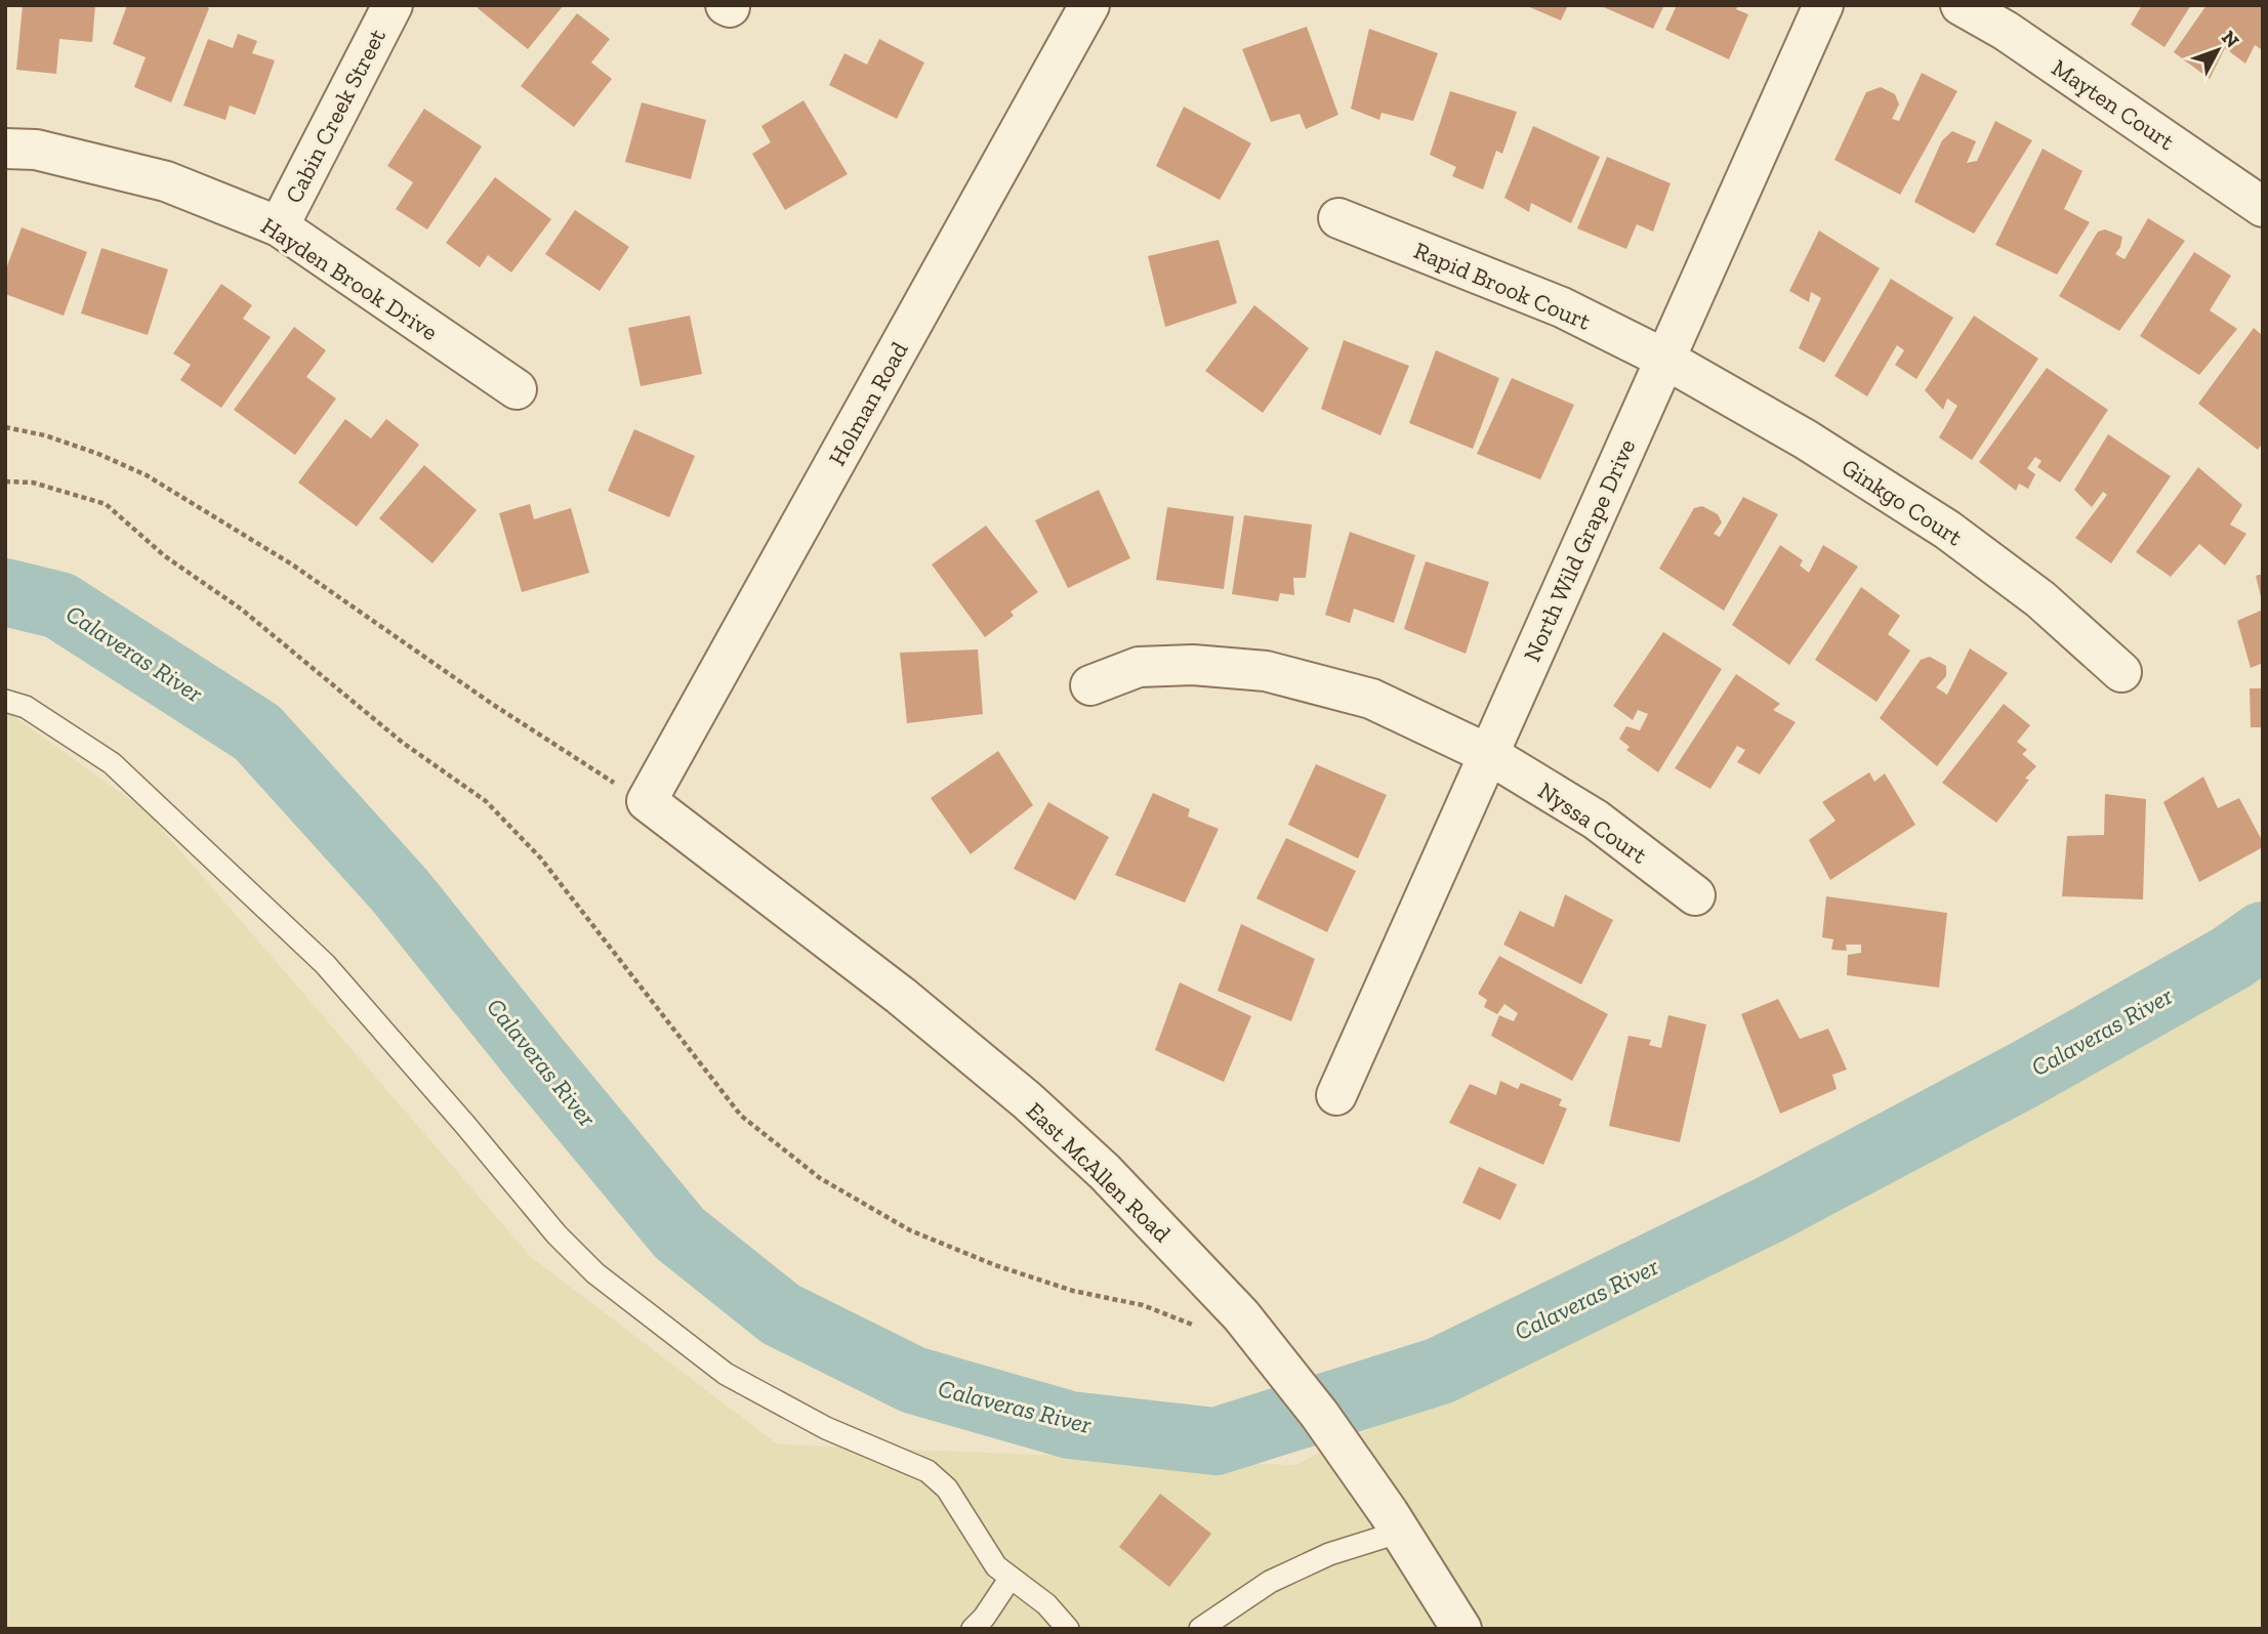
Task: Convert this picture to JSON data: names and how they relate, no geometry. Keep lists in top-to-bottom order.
{
  "streets": {
    "street": [
      "Mayten Court",
      "Cabin Creek Street",
      "Hayden Brook Drive",
      "Rapid Brook Court",
      "Holman Road",
      "Ginkgo Court",
      "North Wild Grape Drive",
      "Nyssa Court",
      "East McAllen Road"
    ]
  },
  "crossings": [
    ["Cabin Creek Street", "Hayden Brook Drive"],
    ["Rapid Brook Court", "Ginkgo Court"],
    ["Rapid Brook Court", "North Wild Grape Drive"],
    ["Holman Road", "East McAllen Road"],
    ["Ginkgo Court", "North Wild Grape Drive"],
    ["North Wild Grape Drive", "Nyssa Court"]
  ],
  "water": ["Calaveras River"],
  "north": "top right"
}
